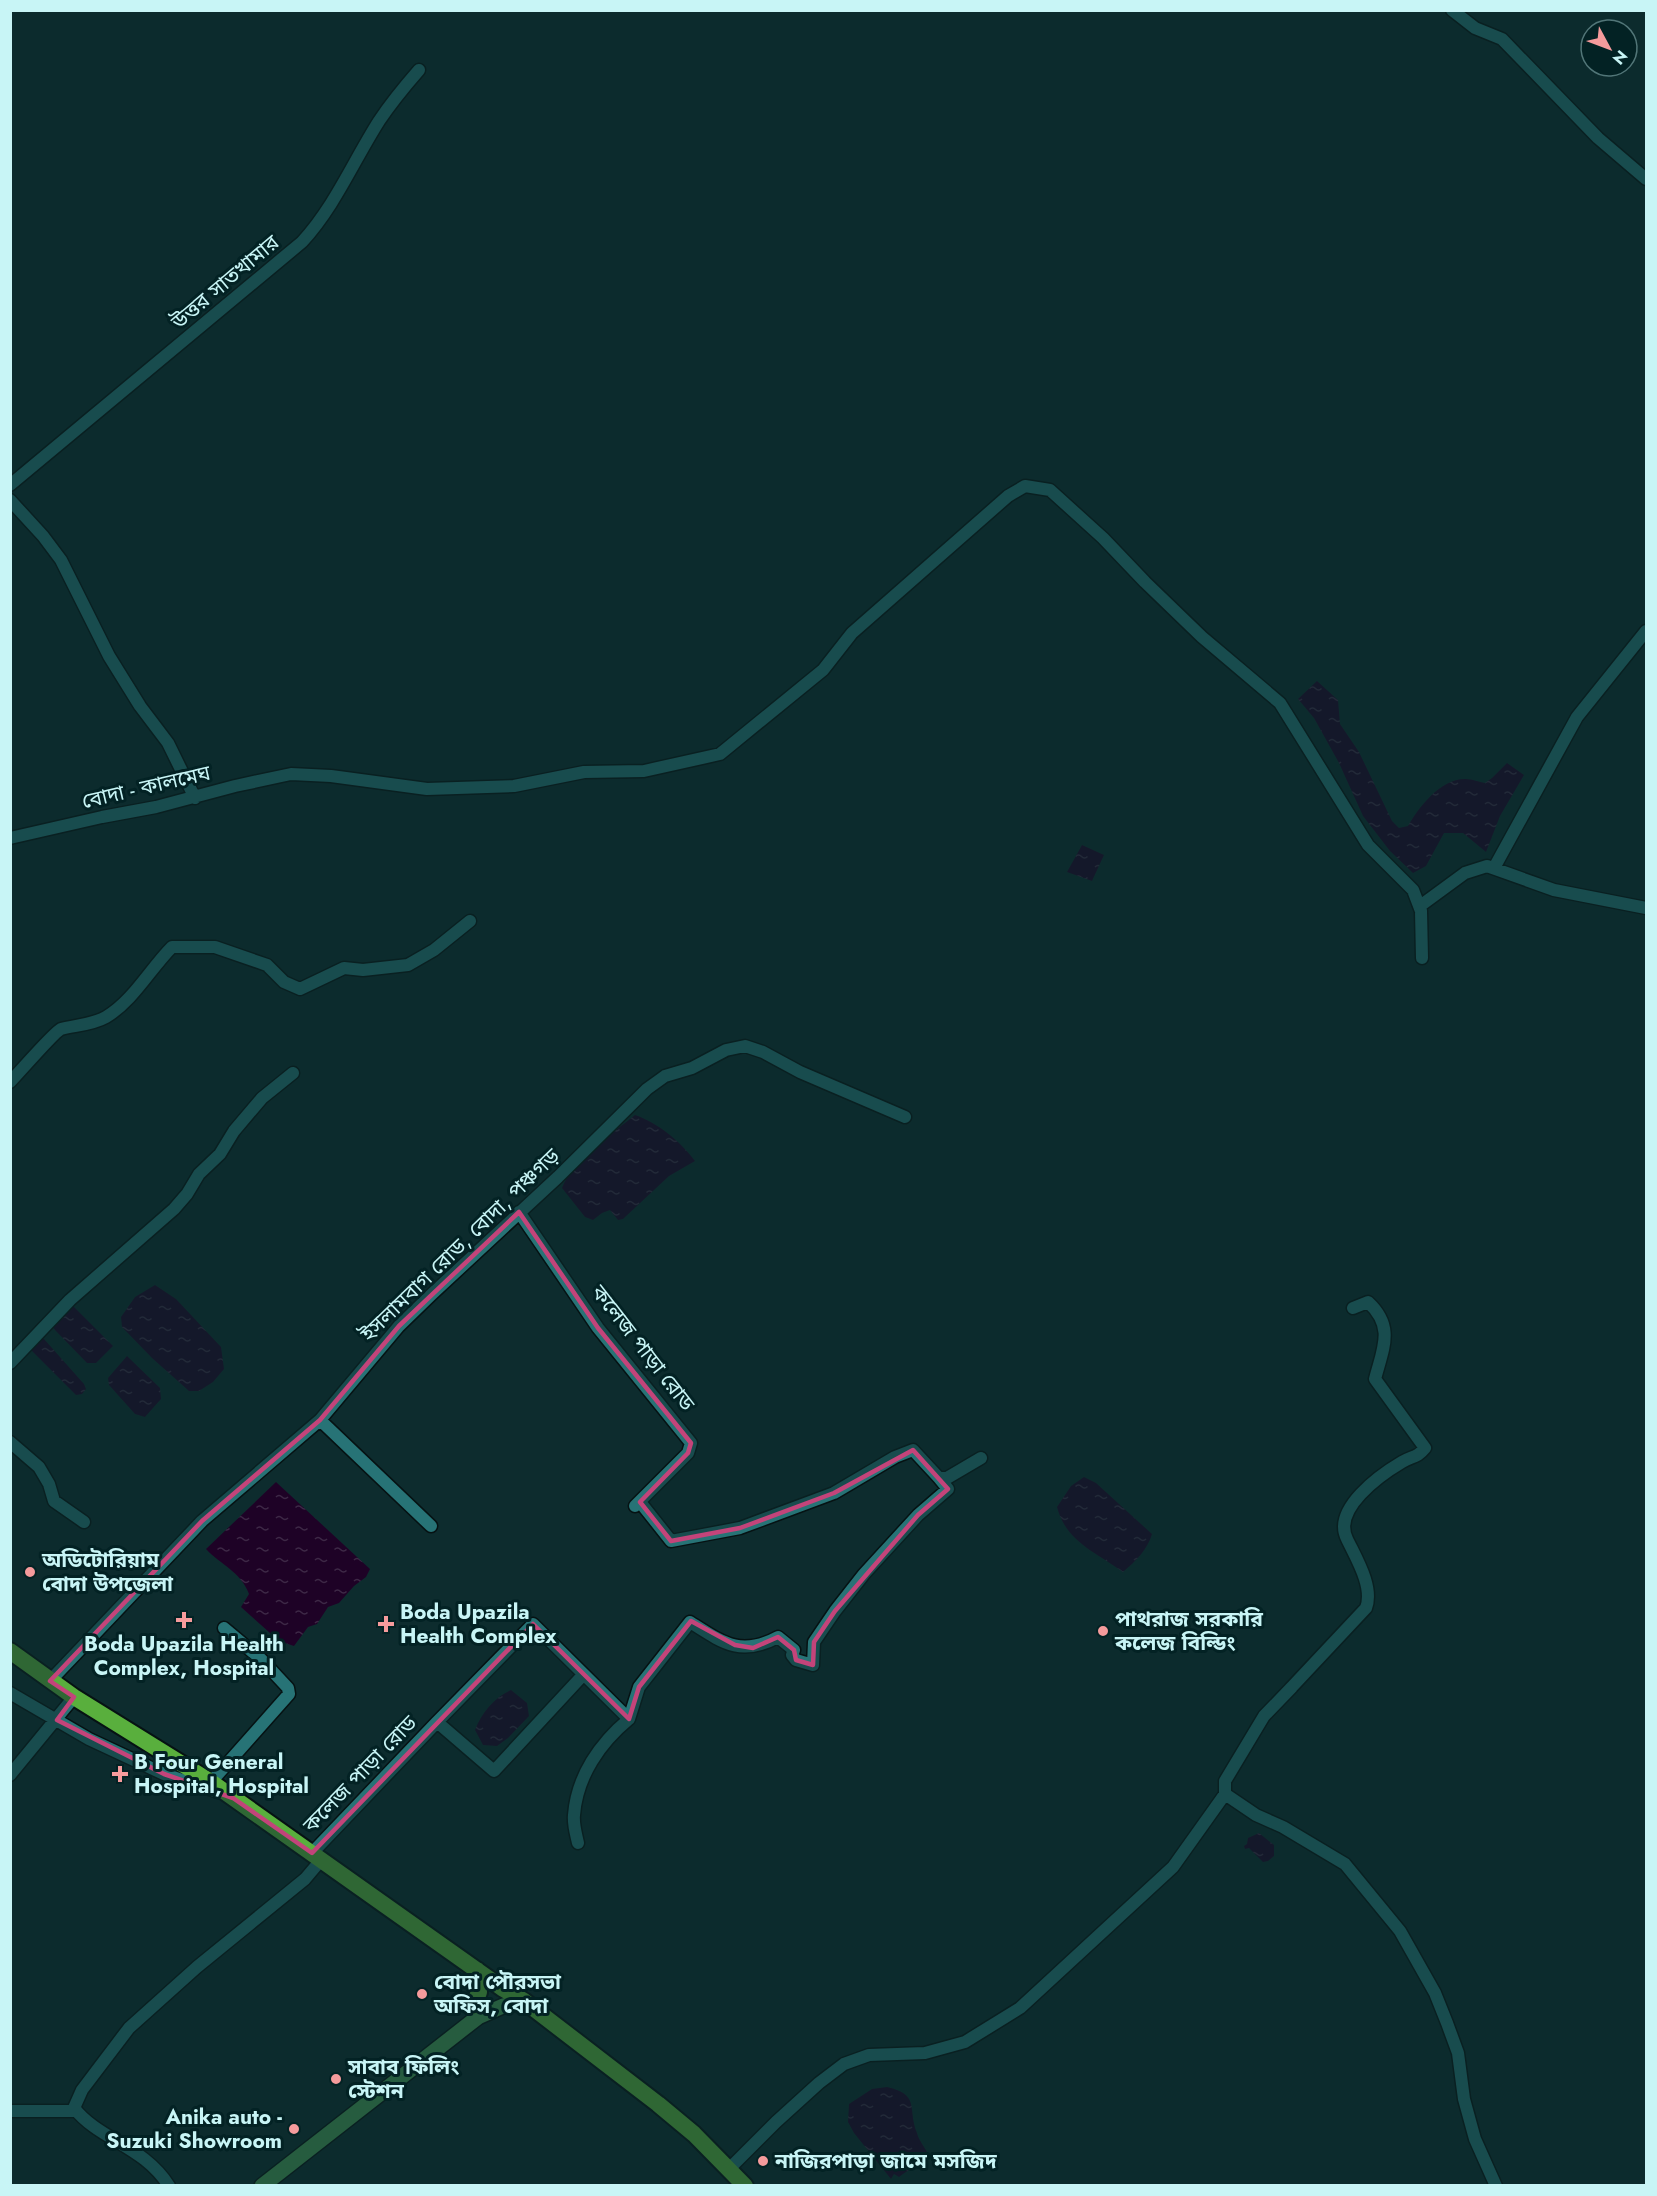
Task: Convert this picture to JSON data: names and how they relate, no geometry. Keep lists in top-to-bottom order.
{
  "streets": {
    "street": [
      "উত্তর সাতখামার",
      "বোদা - কালমেঘ",
      "ইসলামবাগ রোড, বোদা, পঞ্চগড়",
      "কলেজ পাড়া রোড"
    ]
  },
  "crossings": [
    ["ইসলামবাগ রোড, বোদা, পঞ্চগড়", "কলেজ পাড়া রোড"]
  ],
  "places": {
    "other": [
      "অডিটোরিয়াম বোদা উপজেলা",
      "পাথরাজ সরকারি কলেজ বিল্ডিং",
      "বোদা পৌরসভা অফিস, বোদা",
      "সাবাব ফিলিং স্টেশন",
      "Anika auto - Suzuki Showroom",
      "নাজিরপাড়া জামে মসজিদ"
    ],
    "health": ["Boda Upazila Health Complex, Hospital", "Boda Upazila Health Complex", "B Four General Hospital, Hospital"]
  },
  "north": "bottom right"
}
